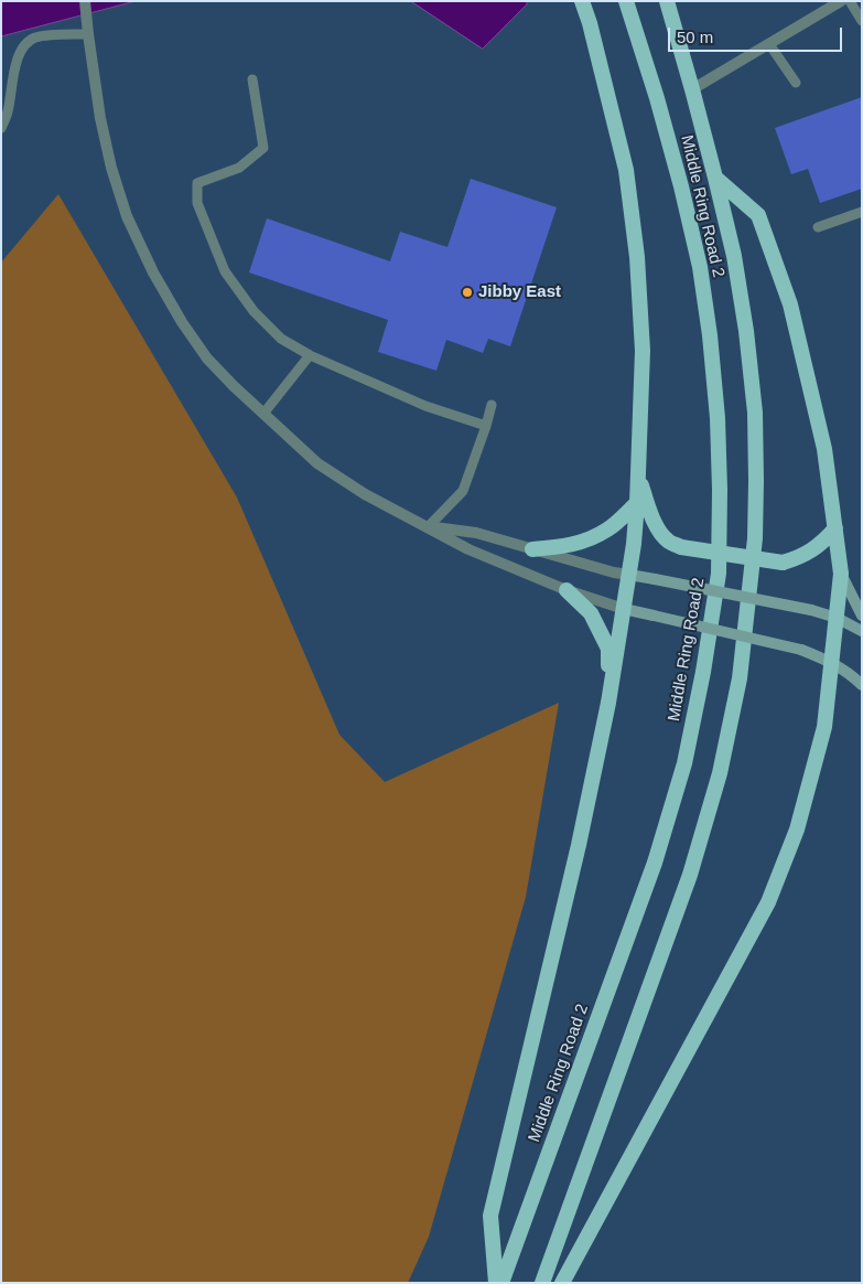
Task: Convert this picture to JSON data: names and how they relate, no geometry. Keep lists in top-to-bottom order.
{
  "streets": {
    "highway": ["Middle Ring Road 2"]
  },
  "places": ["Jibby East"],
  "scale_bar": "50 m"
}
